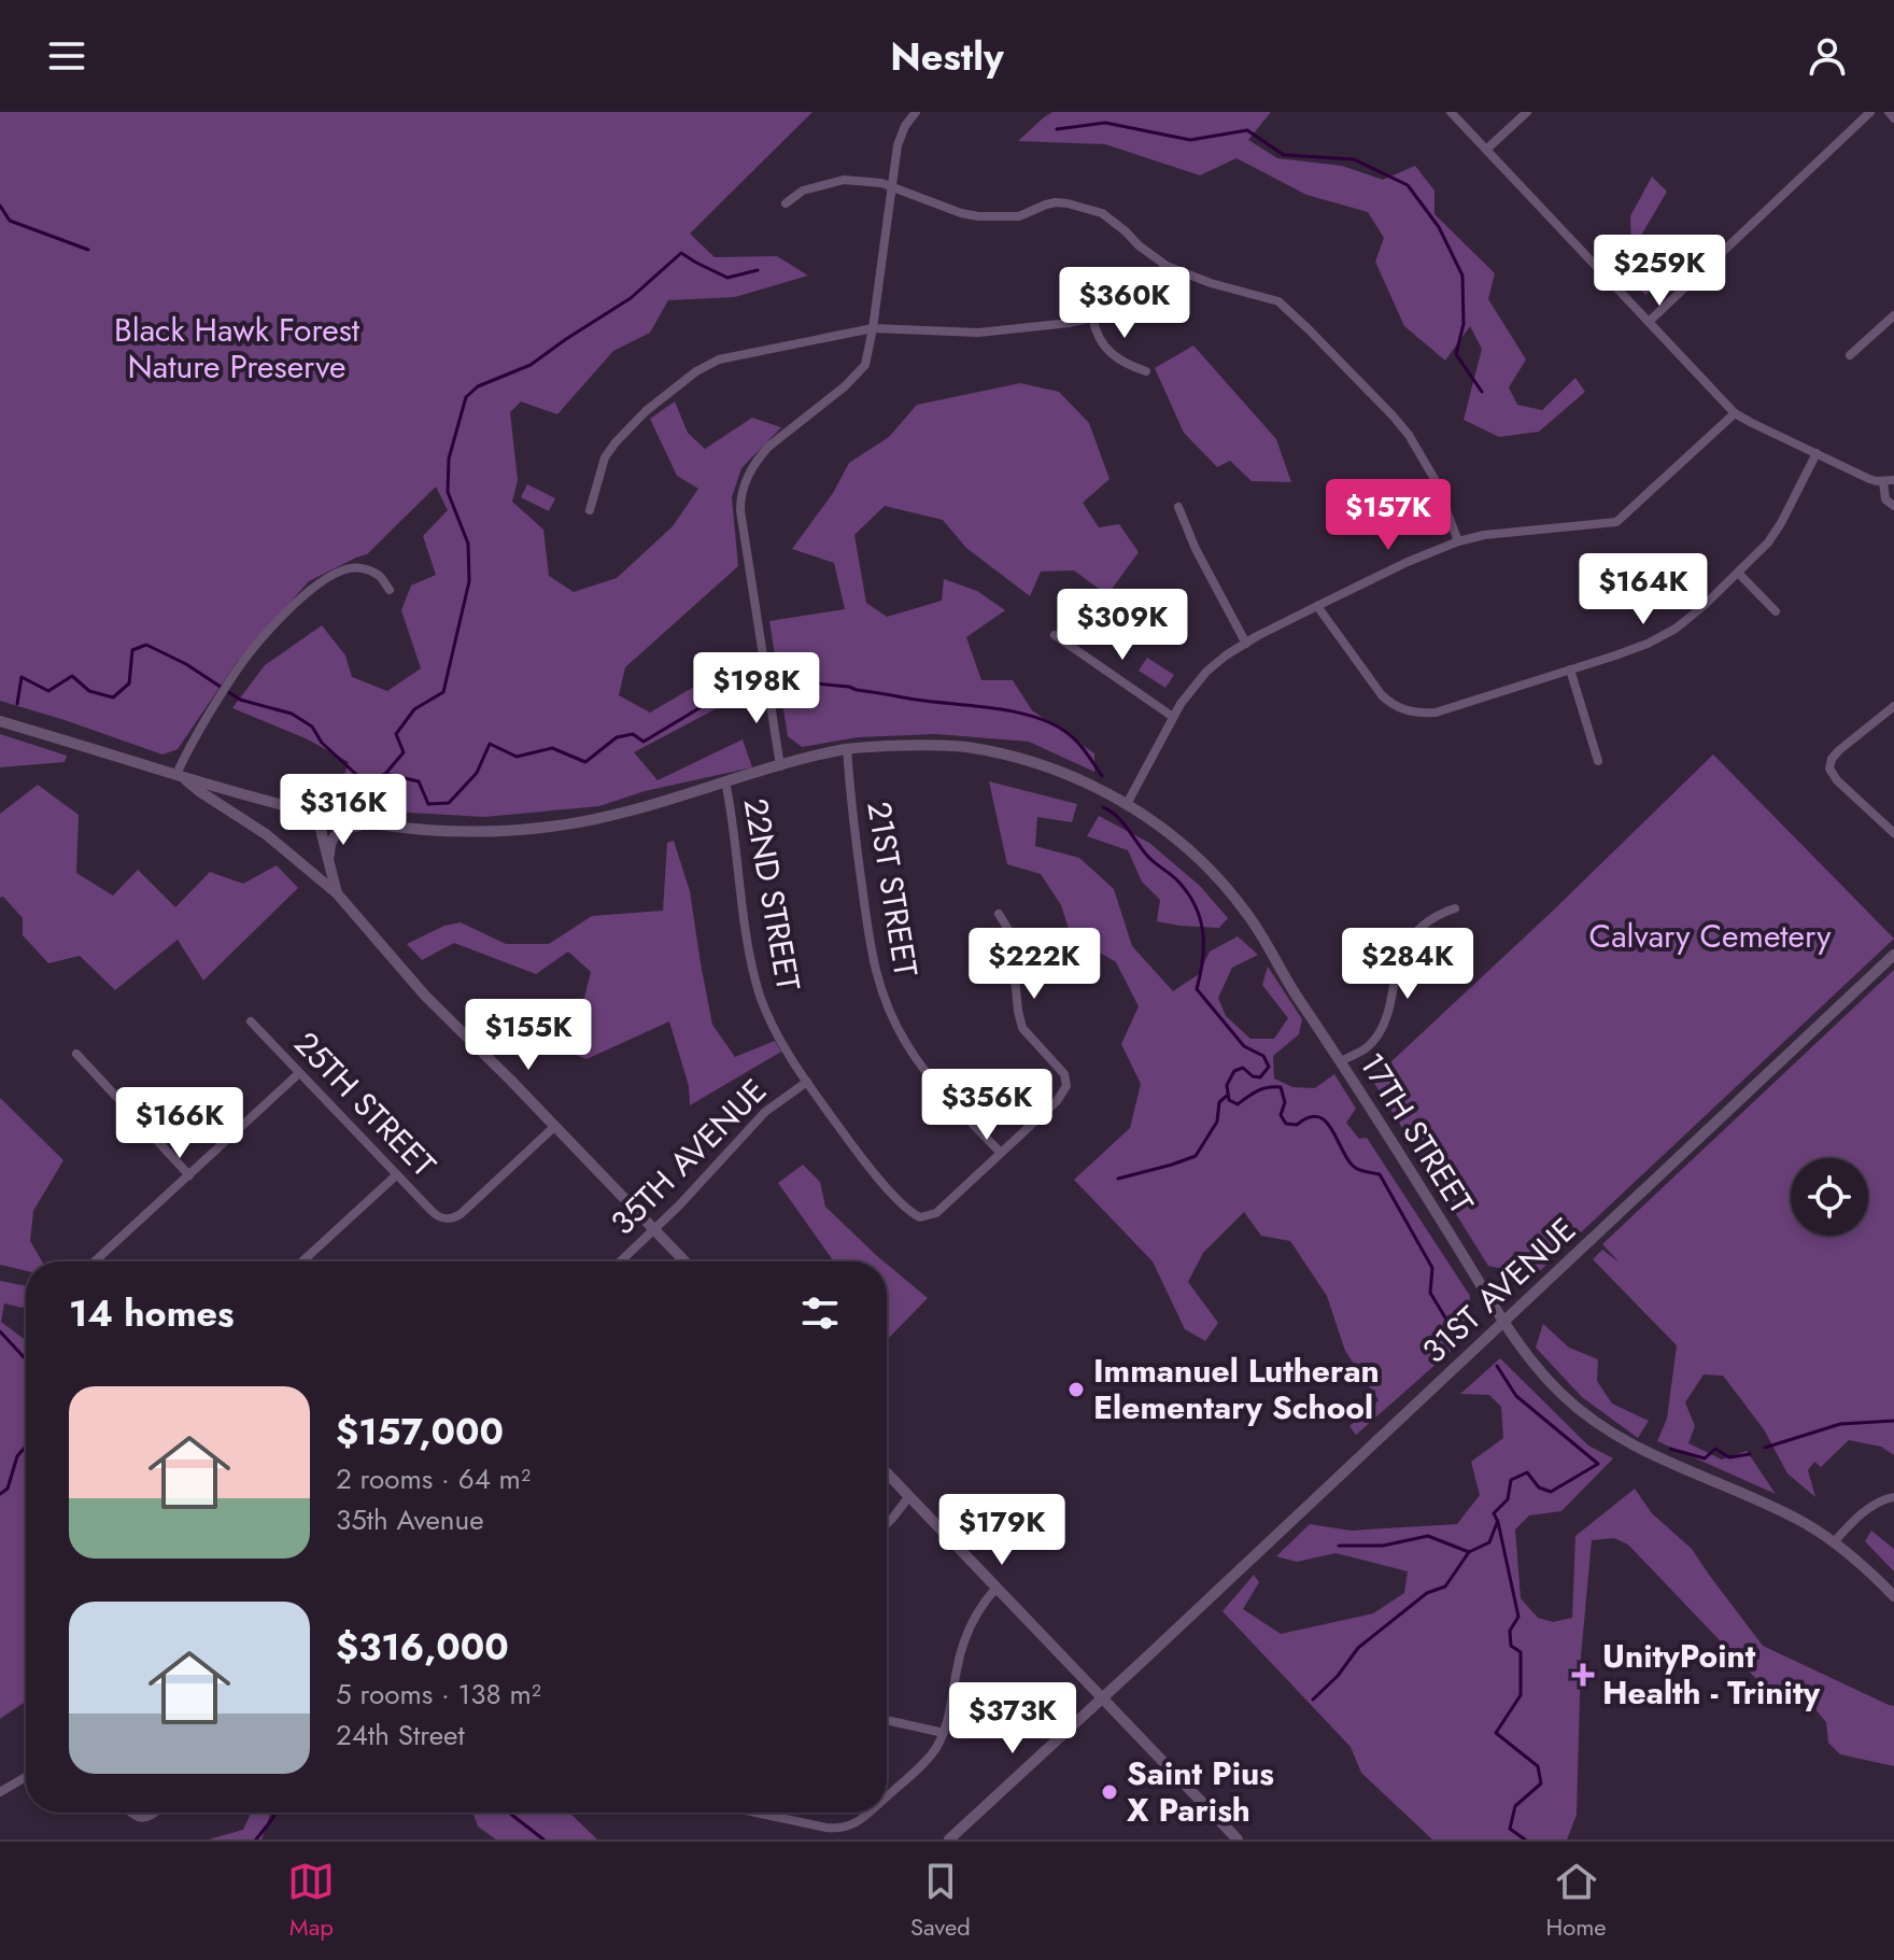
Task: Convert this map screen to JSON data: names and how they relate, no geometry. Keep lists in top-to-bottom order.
{
  "streets": {
    "street": [
      "21ST STREET",
      "22ND STREET",
      "25TH STREET",
      "17TH STREET",
      "35TH AVENUE",
      "31ST AVENUE"
    ]
  },
  "crossings": [
    ["21ST STREET", "22ND STREET"],
    ["21ST STREET", "17TH STREET"],
    ["22ND STREET", "17TH STREET"],
    ["22ND STREET", "35TH AVENUE"],
    ["17TH STREET", "31ST AVENUE"]
  ],
  "parks": ["Black Hawk Forest Nature Preserve", "Calvary Cemetery"],
  "places": {
    "other": ["Immanuel Lutheran Elementary School", "Saint Pius X Parish"],
    "health": ["UnityPoint Health - Trinity"]
  },
  "page": {
    "header": "Nestly",
    "price": [
      "$259K",
      "$360K",
      "$157K",
      "$164K",
      "$309K",
      "$198K",
      "$316K",
      "$222K",
      "$284K",
      "$155K",
      "$356K",
      "$166K",
      "$179K",
      "$373K"
    ],
    "heading": "14 homes",
    "list": [
      {
        "name": "$157,000",
        "note": "2 rooms · 64 m² · 35th Avenue"
      },
      {
        "name": "$316,000",
        "note": "5 rooms · 138 m² · 24th Street"
      }
    ],
    "tabs": ["Map", "Saved", "Home"]
  }
}
